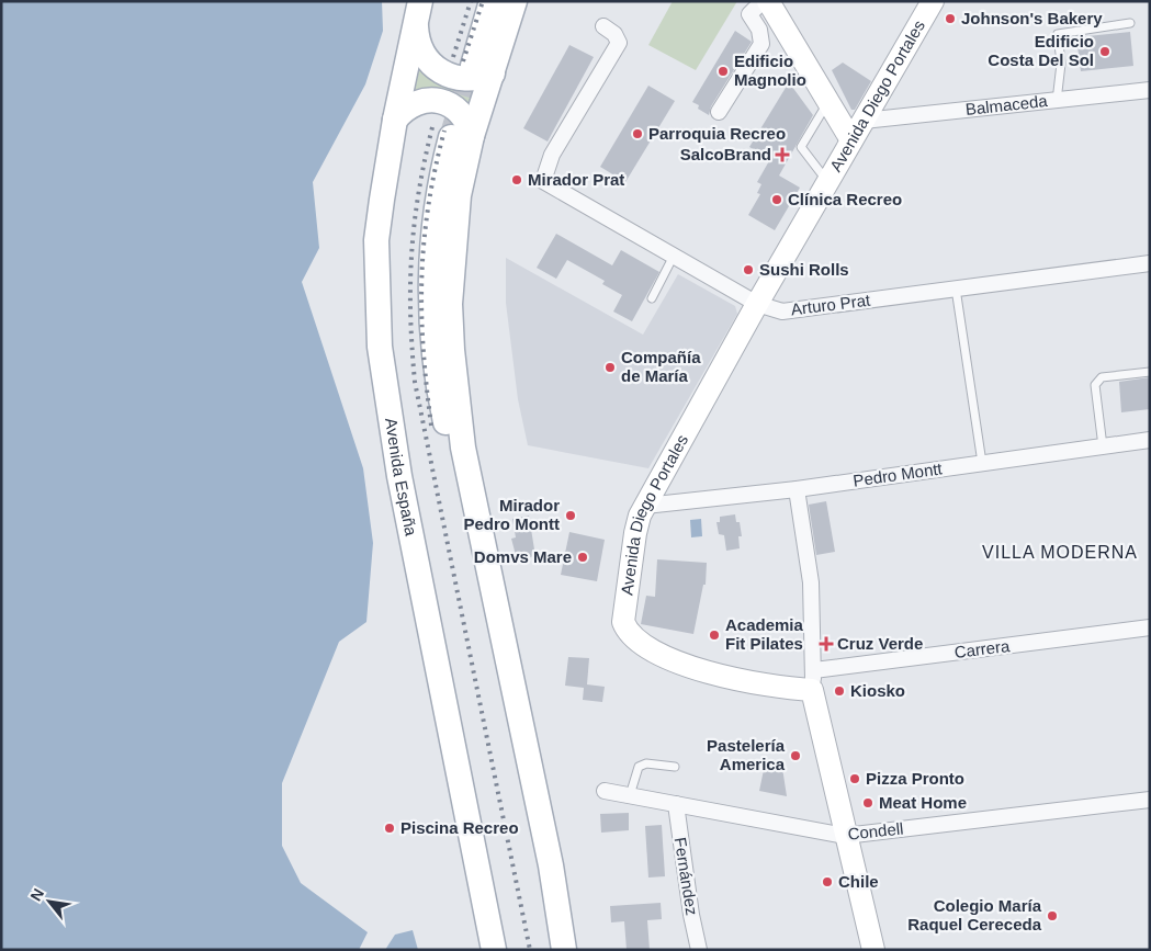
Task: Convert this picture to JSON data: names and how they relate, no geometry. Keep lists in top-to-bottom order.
{
  "streets": {
    "main road": ["Avenida España"],
    "street": [
      "Avenida Diego Portales",
      "Balmaceda",
      "Arturo Prat",
      "Pedro Montt",
      "Carrera",
      "Condell",
      "Fernández"
    ]
  },
  "crossings": [
    ["Avenida Diego Portales", "Balmaceda"],
    ["Avenida Diego Portales", "Arturo Prat"],
    ["Avenida Diego Portales", "Pedro Montt"],
    ["Avenida Diego Portales", "Carrera"],
    ["Condell", "Fernández"]
  ],
  "districts": ["VILLA MODERNA"],
  "places": {
    "other": [
      "Johnson's Bakery",
      "Edificio Costa Del Sol",
      "Edificio Magnolio",
      "Parroquia Recreo",
      "Mirador Prat",
      "Clínica Recreo",
      "Sushi Rolls",
      "Compañía de María",
      "Mirador Pedro Montt",
      "Domvs Mare",
      "Academia Fit Pilates",
      "Kiosko",
      "Pastelería America",
      "Pizza Pronto",
      "Meat Home",
      "Piscina Recreo",
      "Chile",
      "Colegio María Raquel Cereceda"
    ],
    "health": ["SalcoBrand", "Cruz Verde"]
  },
  "north": "top left"
}
